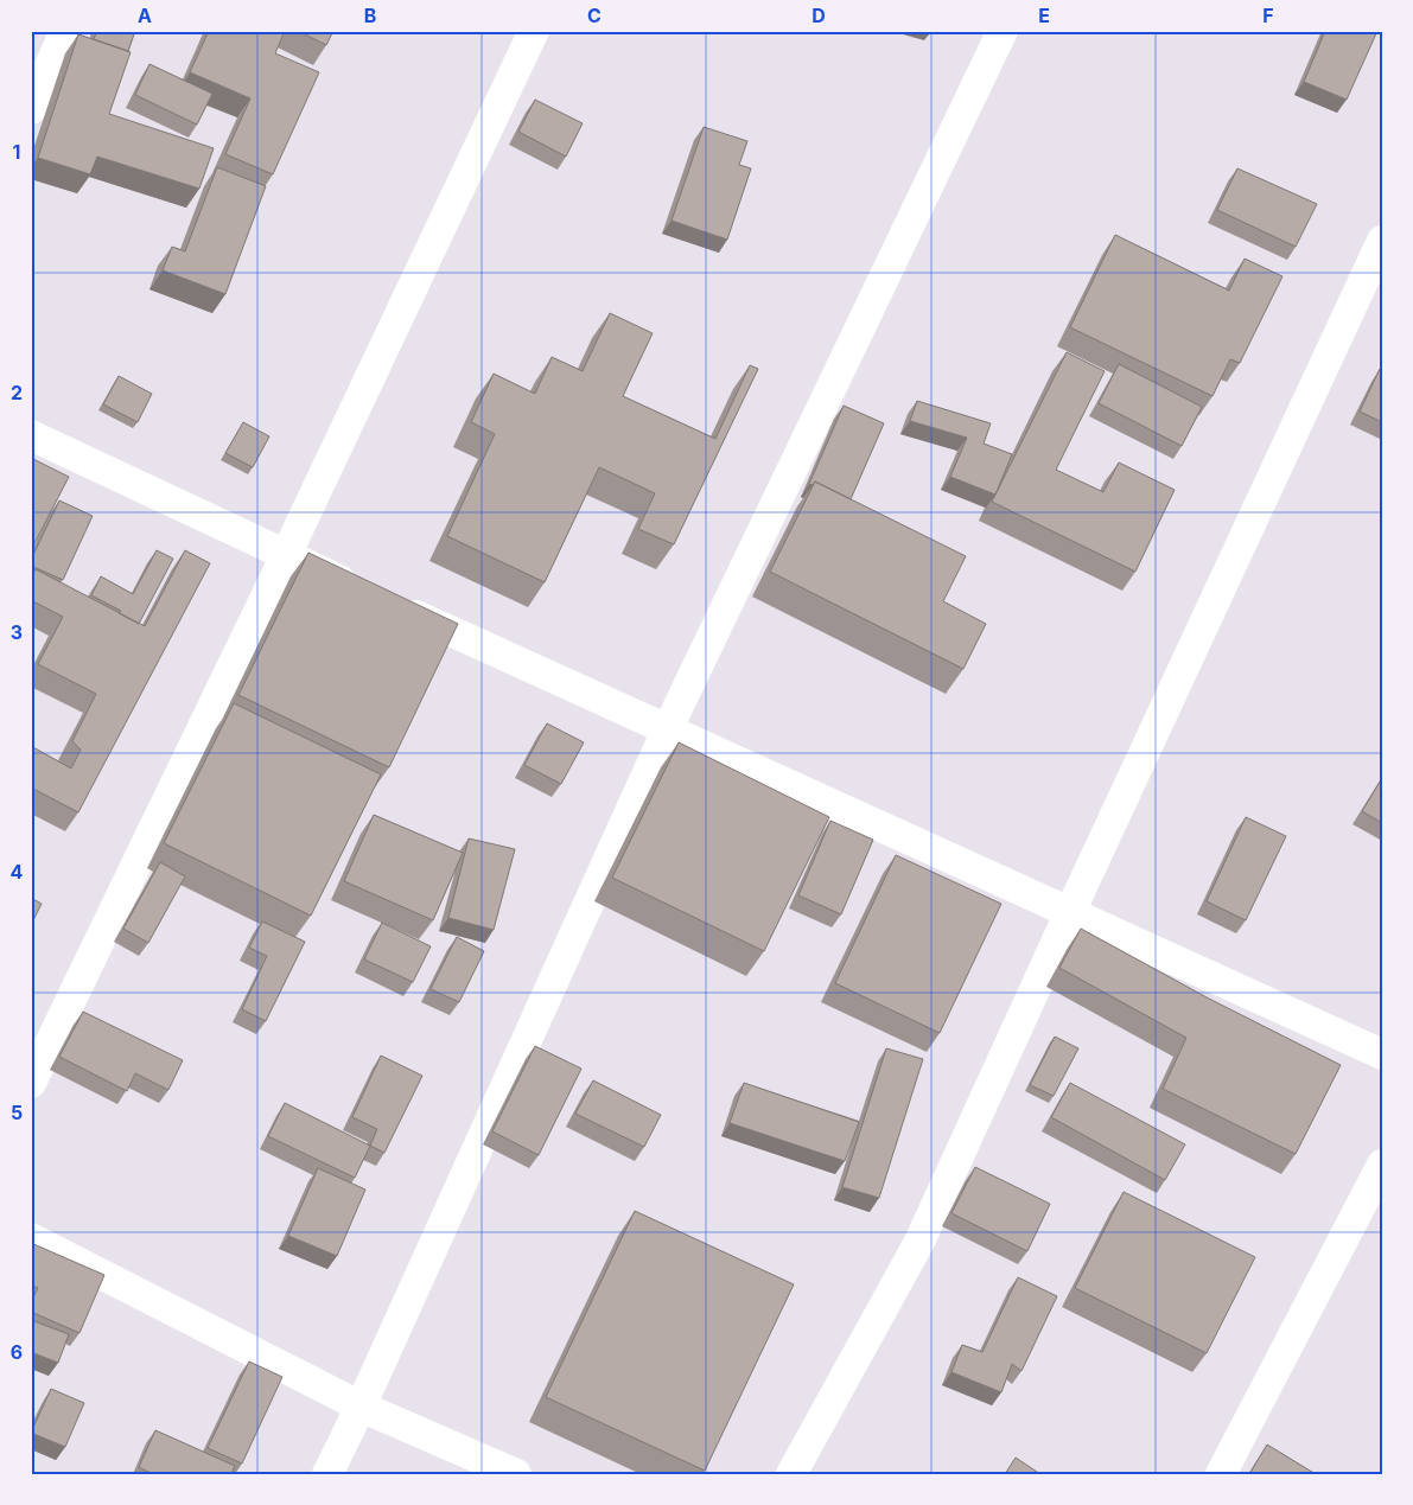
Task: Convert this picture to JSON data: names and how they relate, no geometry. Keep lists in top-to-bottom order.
{
  "grid": {
    "columns": [
      "A",
      "B",
      "C",
      "D",
      "E",
      "F"
    ],
    "rows": [
      "1",
      "2",
      "3",
      "4",
      "5",
      "6"
    ]
  }
}
